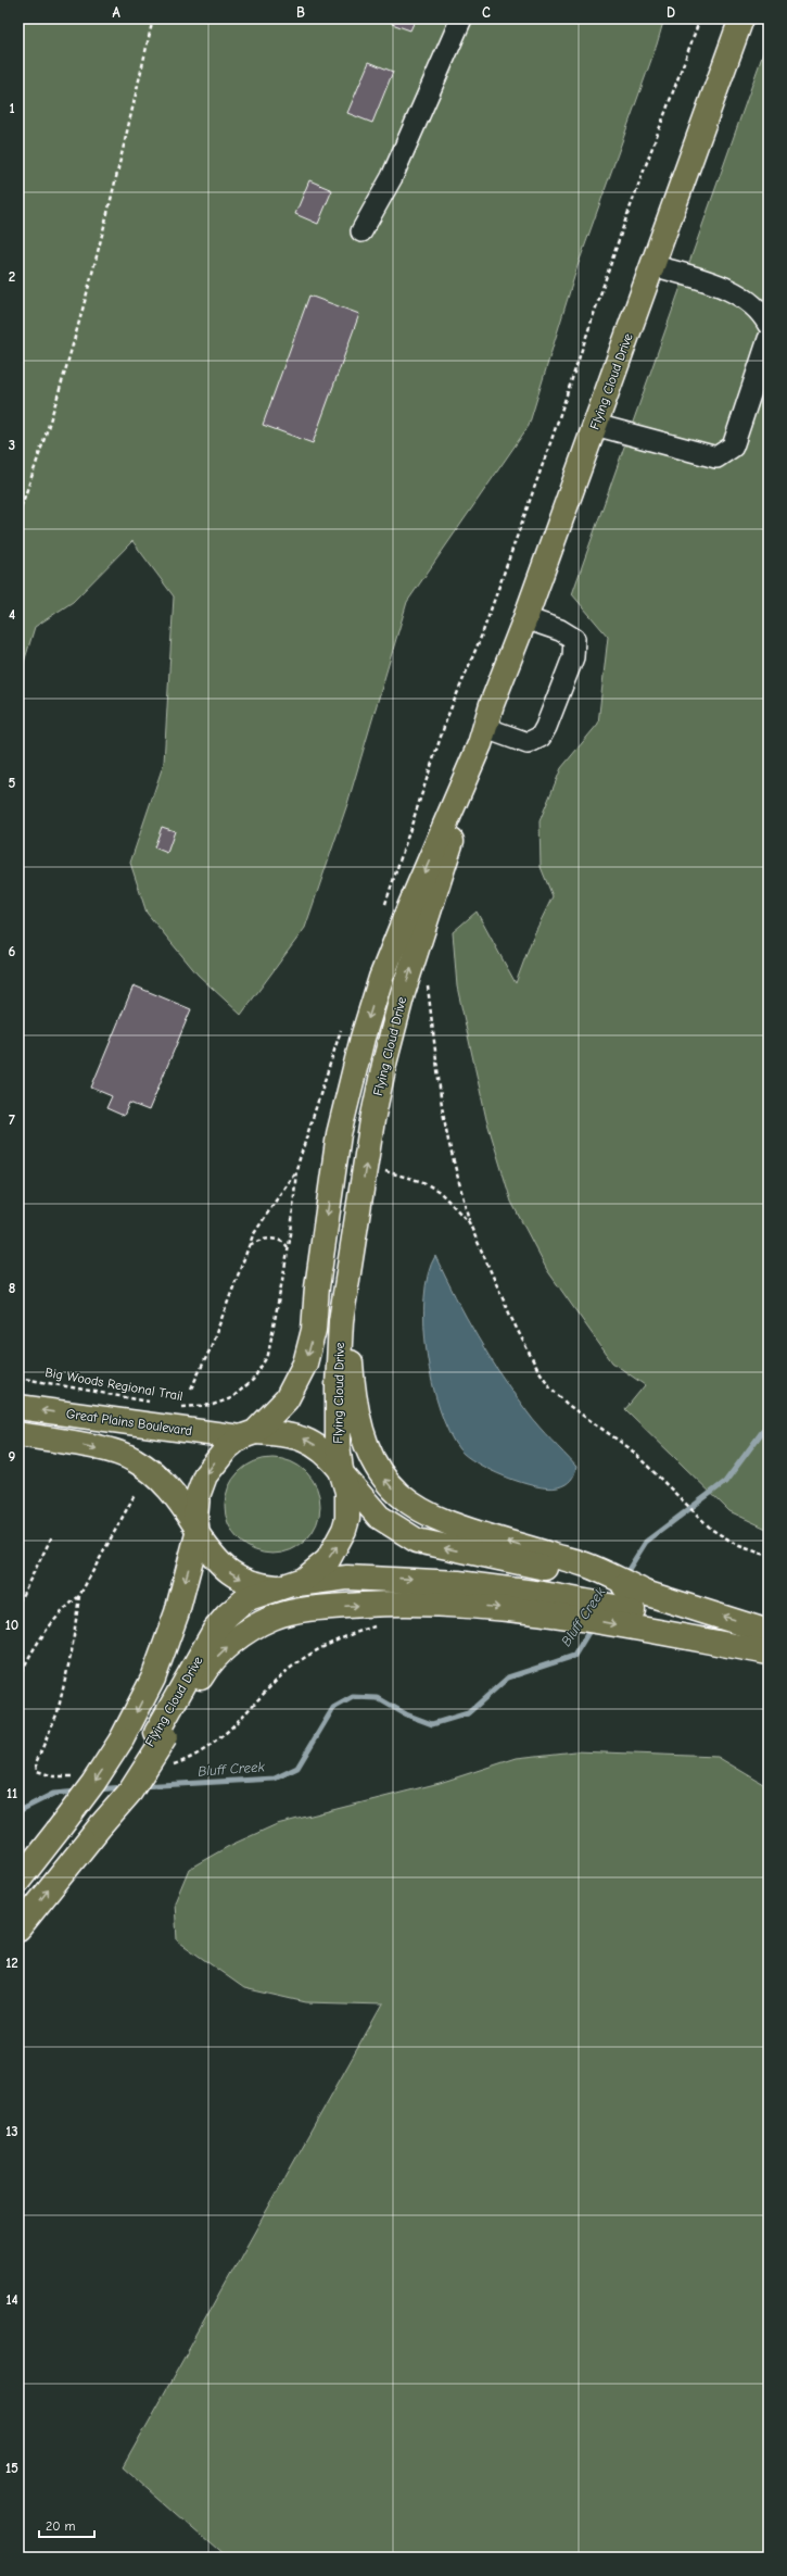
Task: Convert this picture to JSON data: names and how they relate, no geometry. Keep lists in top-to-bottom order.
{
  "streets": {
    "main road": ["Flying Cloud Drive", "Great Plains Boulevard"],
    "path": ["Big Woods Regional Trail"]
  },
  "crossings": [
    ["Flying Cloud Drive", "Great Plains Boulevard"]
  ],
  "one_way": ["Great Plains Boulevard"],
  "water": ["Bluff Creek"],
  "scale_bar": "20 m",
  "grid": {
    "columns": [
      "A",
      "B",
      "C",
      "D"
    ],
    "rows": [
      "1",
      "2",
      "3",
      "4",
      "5",
      "6",
      "7",
      "8",
      "9",
      "10",
      "11",
      "12",
      "13",
      "14",
      "15"
    ]
  }
}
